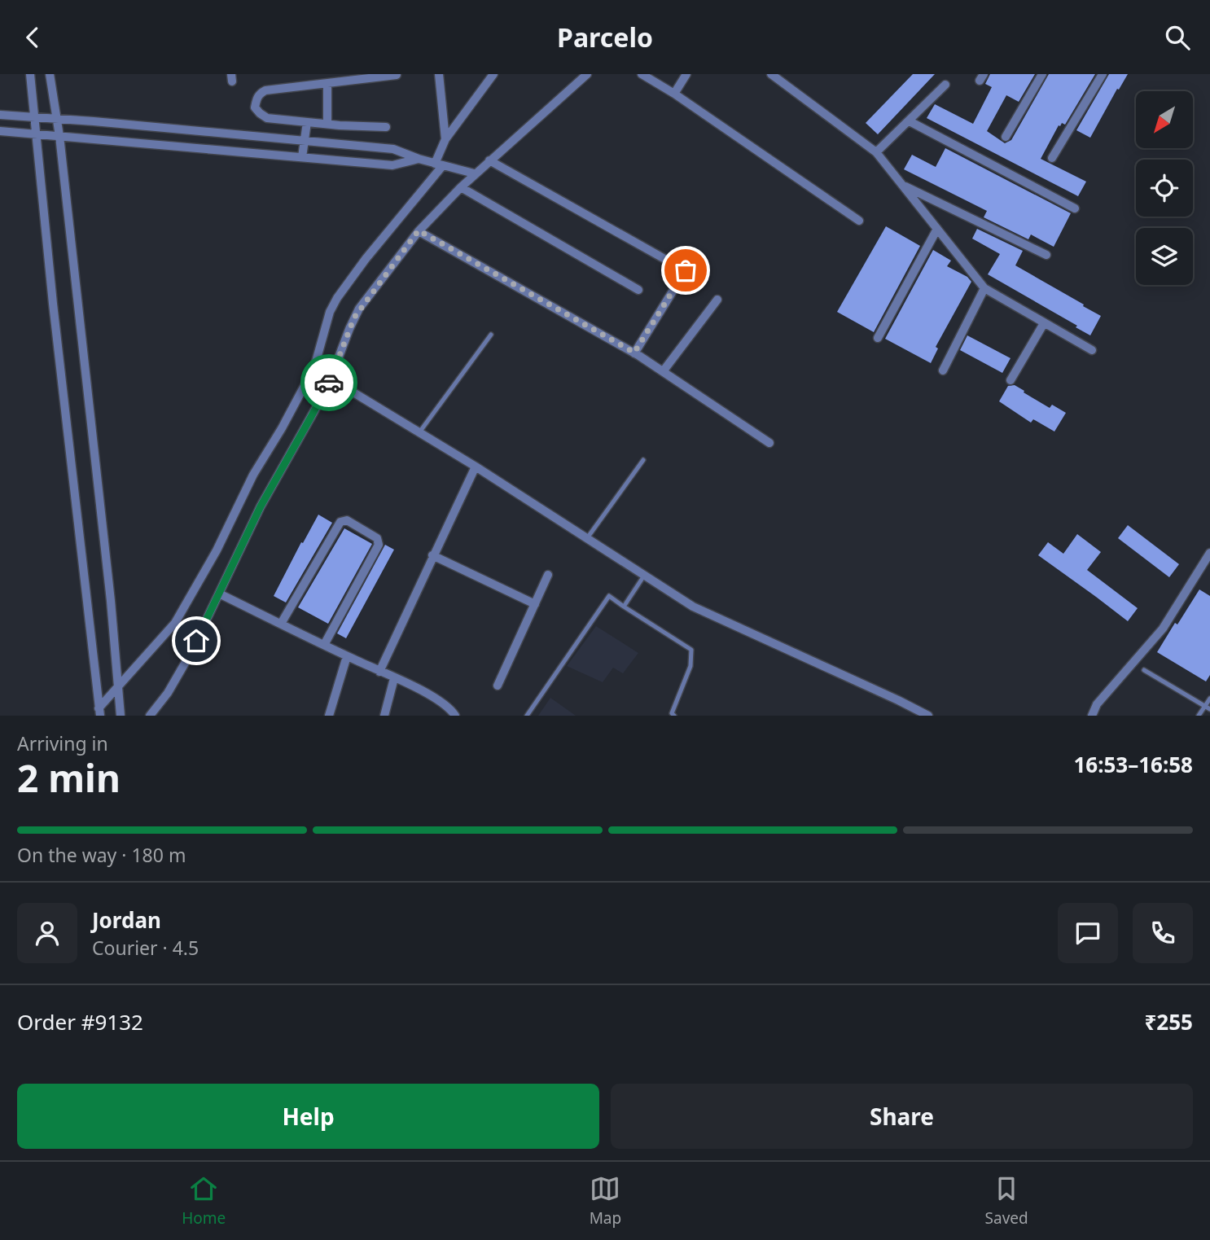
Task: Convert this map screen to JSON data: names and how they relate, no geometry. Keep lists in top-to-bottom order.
{
  "north": "bottom left",
  "page": {
    "header": "Parcelo",
    "heading": ["2 min", "Arriving in", "16:53–16:58"],
    "panel": [
      "Jordan",
      "Courier · 4.5",
      "Order #9132",
      "₹255"
    ],
    "bar": "On the way · 180 m",
    "buttons": ["Help", "Share"],
    "tabs": ["Home", "Map", "Saved"]
  }
}
